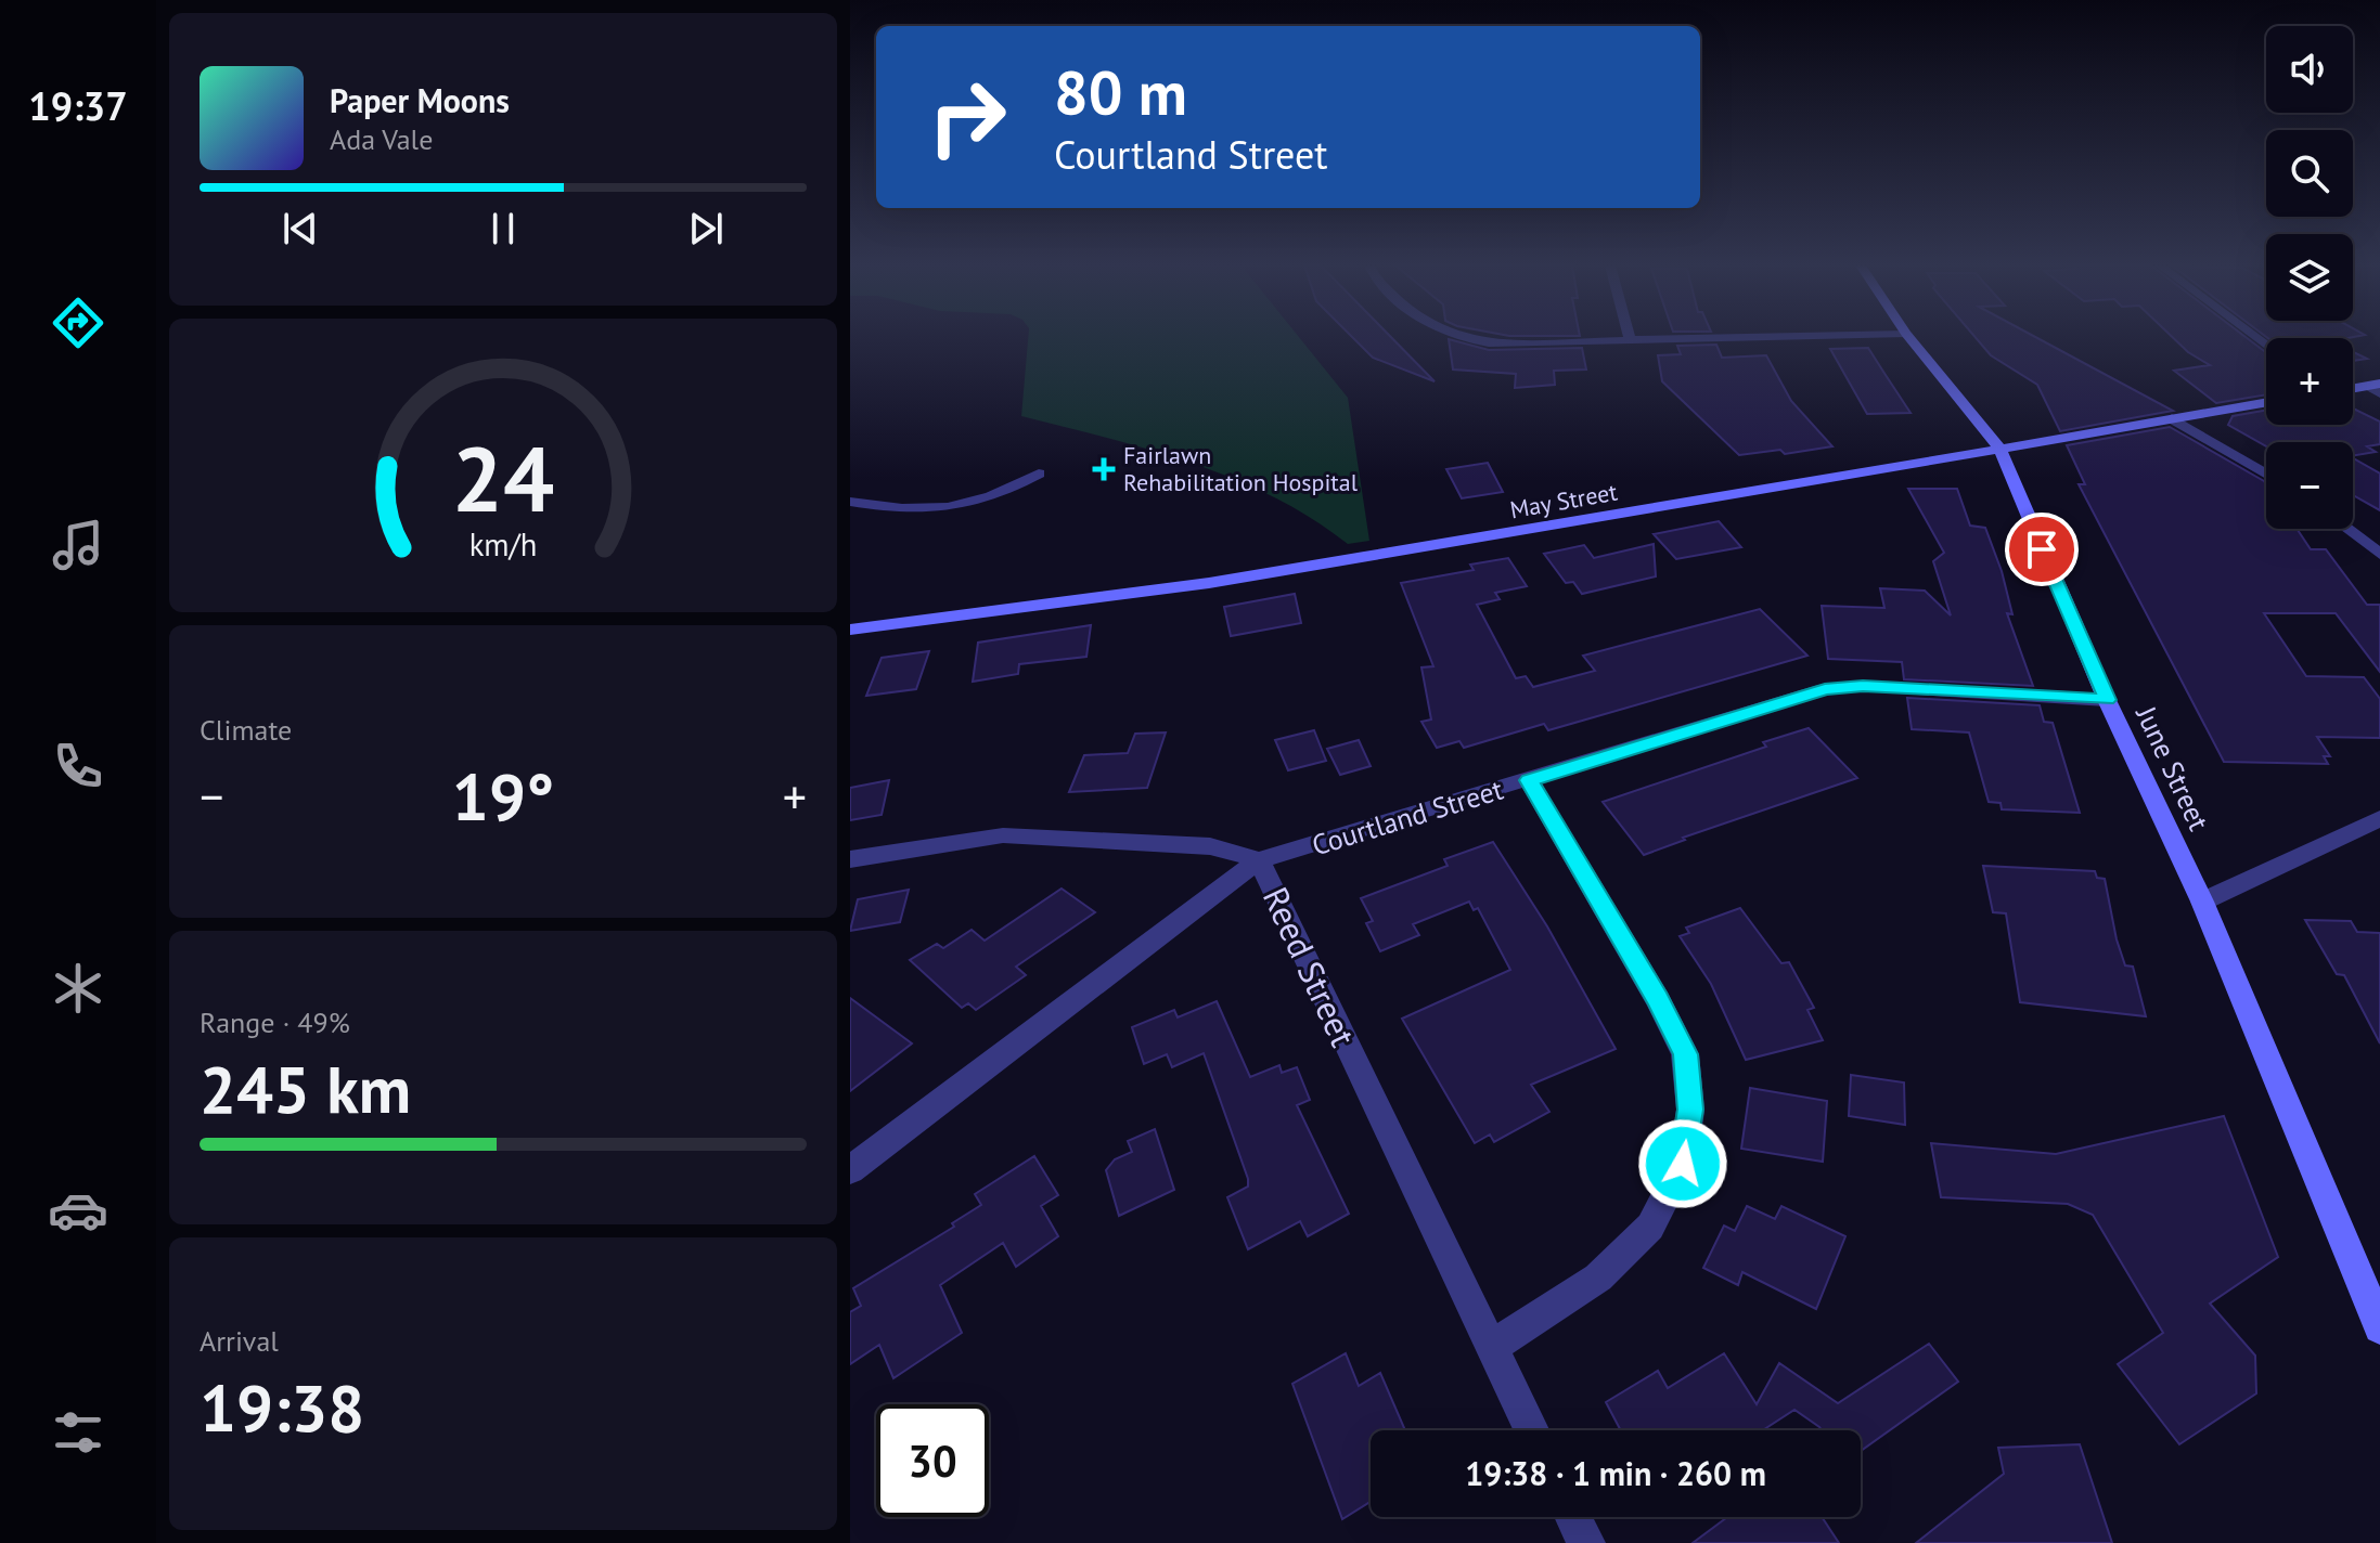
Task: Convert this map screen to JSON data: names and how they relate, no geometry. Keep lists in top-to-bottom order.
{
  "streets": {
    "street": [
      "May Street",
      "June Street",
      "Courtland Street",
      "Reed Street"
    ]
  },
  "crossings": [
    ["May Street", "June Street"],
    ["June Street", "Courtland Street"],
    ["Courtland Street", "Reed Street"]
  ],
  "places": {
    "health": ["Fairlawn Rehabilitation Hospital"]
  },
  "page": {
    "tabs": "19:37",
    "map_buttons": ["+", "−"],
    "turn": ["80 m", "Courtland Street"],
    "song": ["Paper Moons", "Ada Vale"],
    "tile": [
      "Climate",
      ["Range · 49%", "245 km"],
      ["Arrival", "19:38"]
    ],
    "heat": ["−", "19°", "+"],
    "limit": "30",
    "trip": "19:38 · 1 min · 260 m",
    "gauge": ["24", "km/h"]
  }
}
